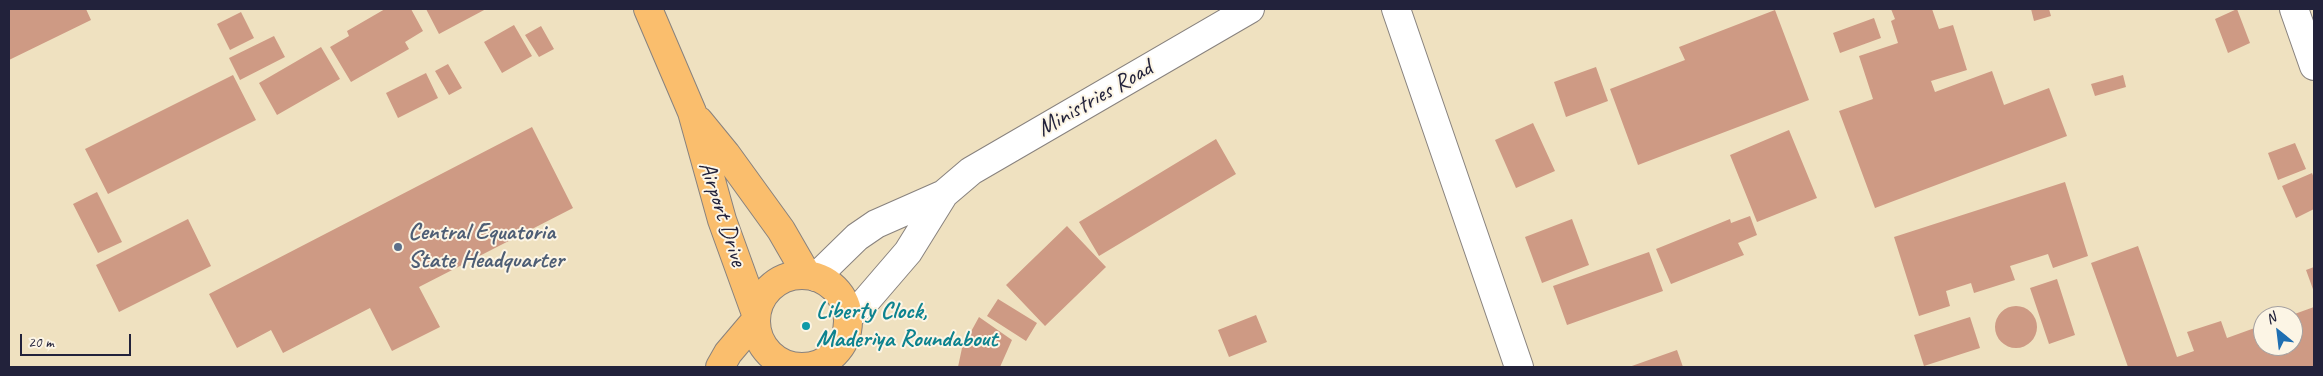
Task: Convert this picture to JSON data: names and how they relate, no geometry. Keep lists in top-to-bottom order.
{
  "streets": {
    "main road": ["Airport Drive"],
    "street": ["Ministries Road"]
  },
  "crossings": [
    ["Ministries Road", "Airport Drive"]
  ],
  "places": ["Central Equatoria State Headquarter", "Liberty Clock, Maderiya Roundabout"],
  "scale_bar": "20 m",
  "north": "top left"
}
